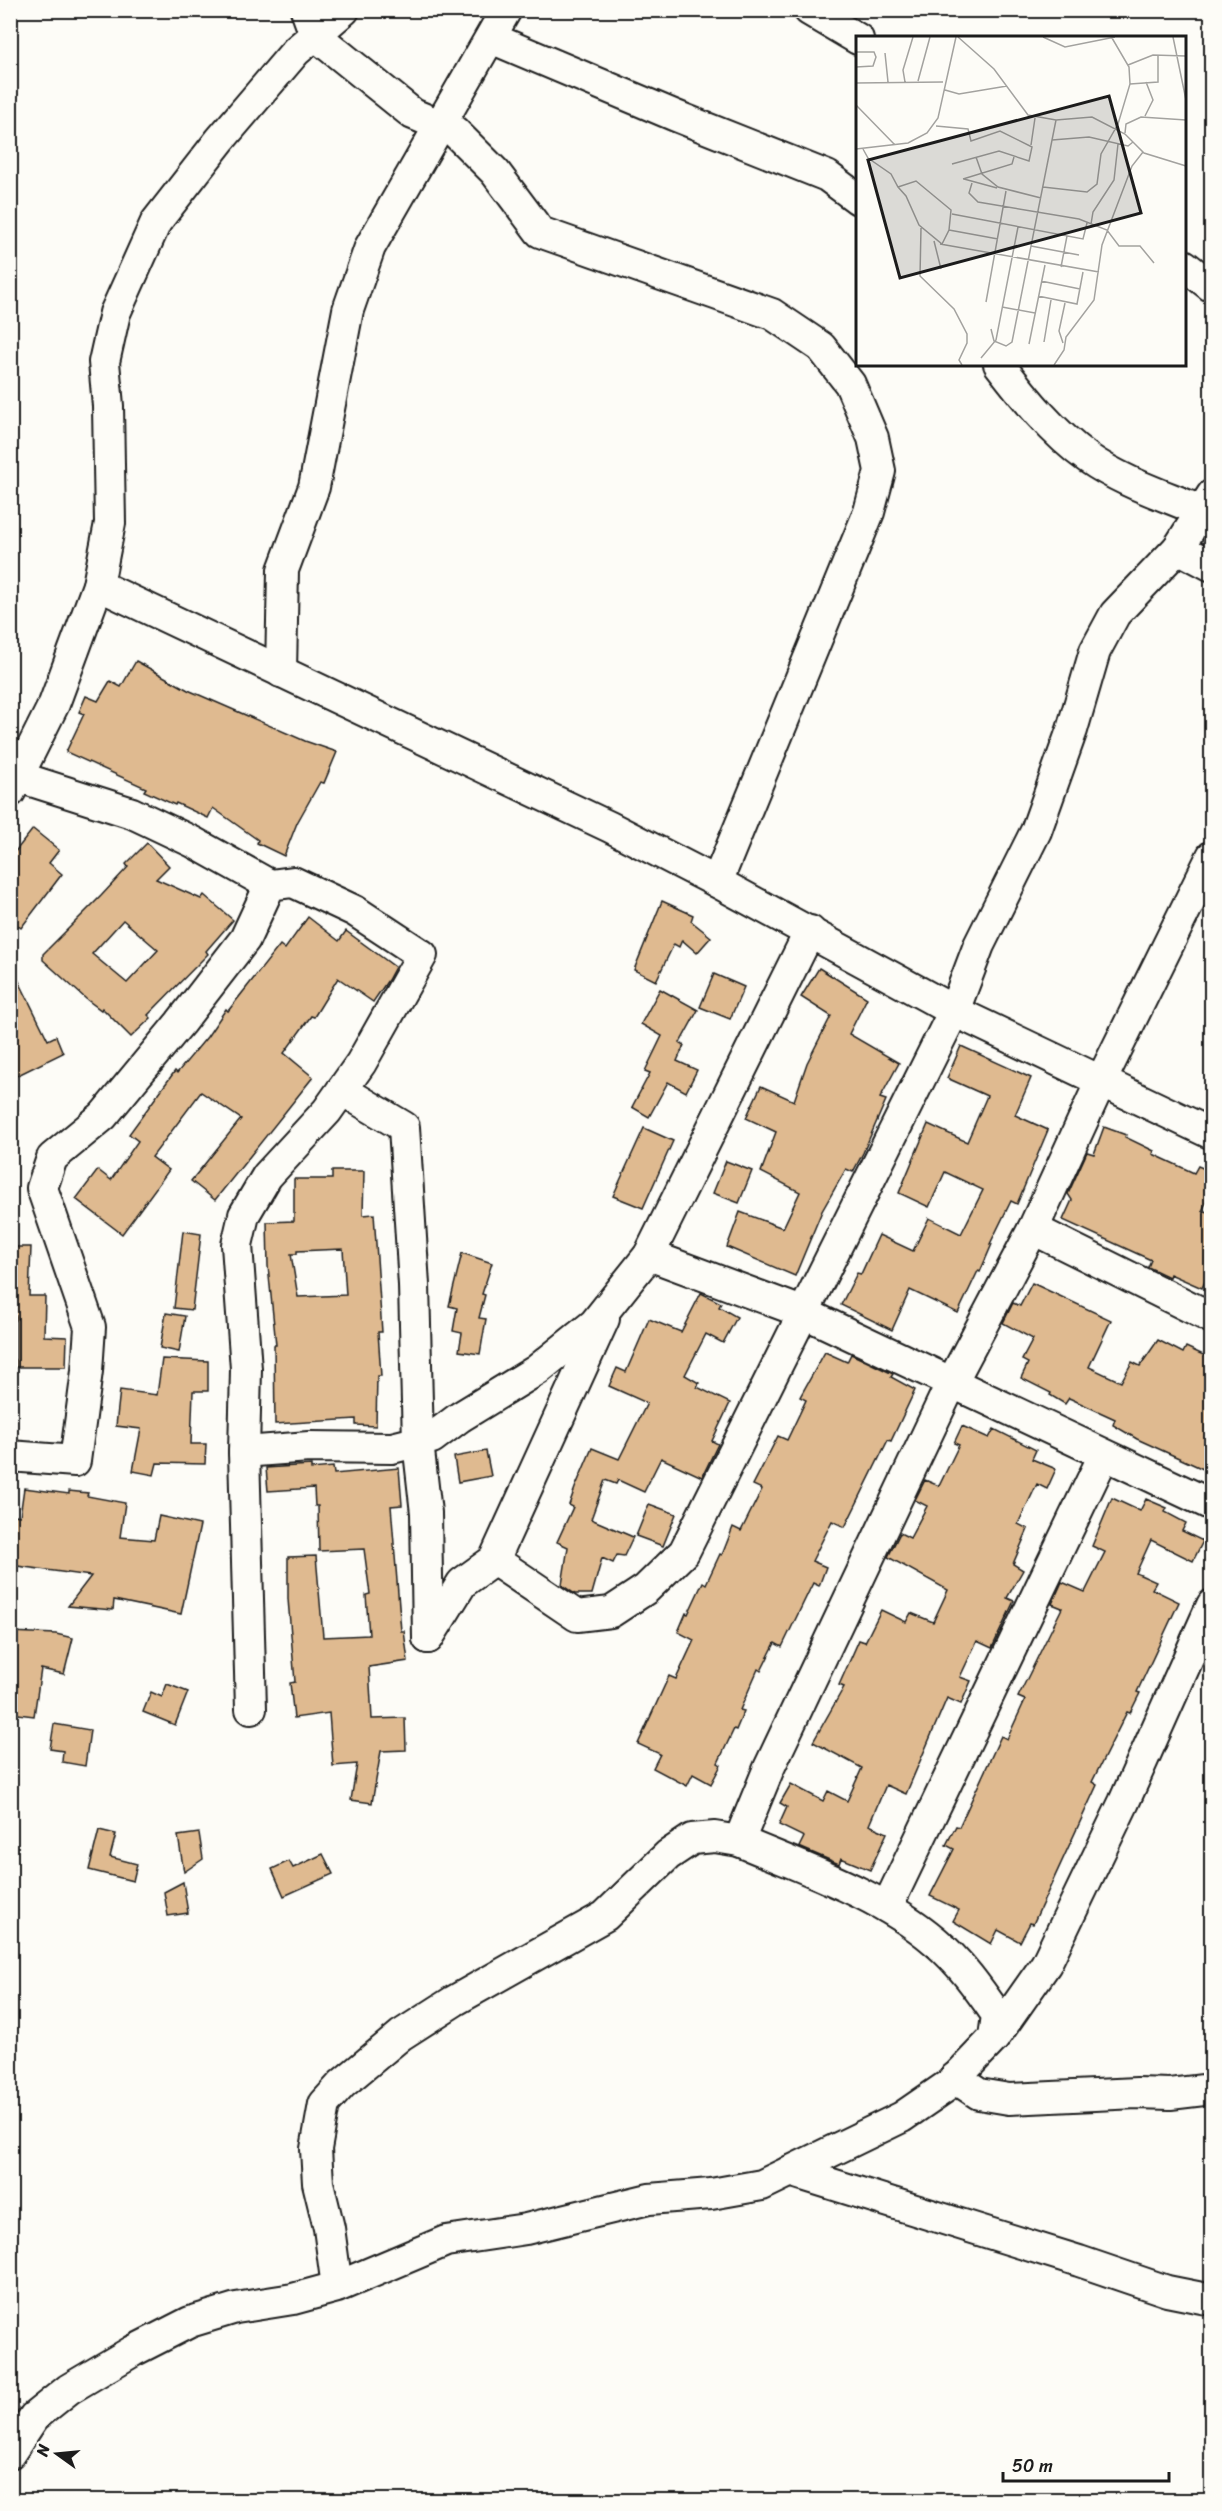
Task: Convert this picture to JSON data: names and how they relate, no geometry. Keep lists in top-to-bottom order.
{
  "scale_bar": "50 m",
  "north": "left"
}
